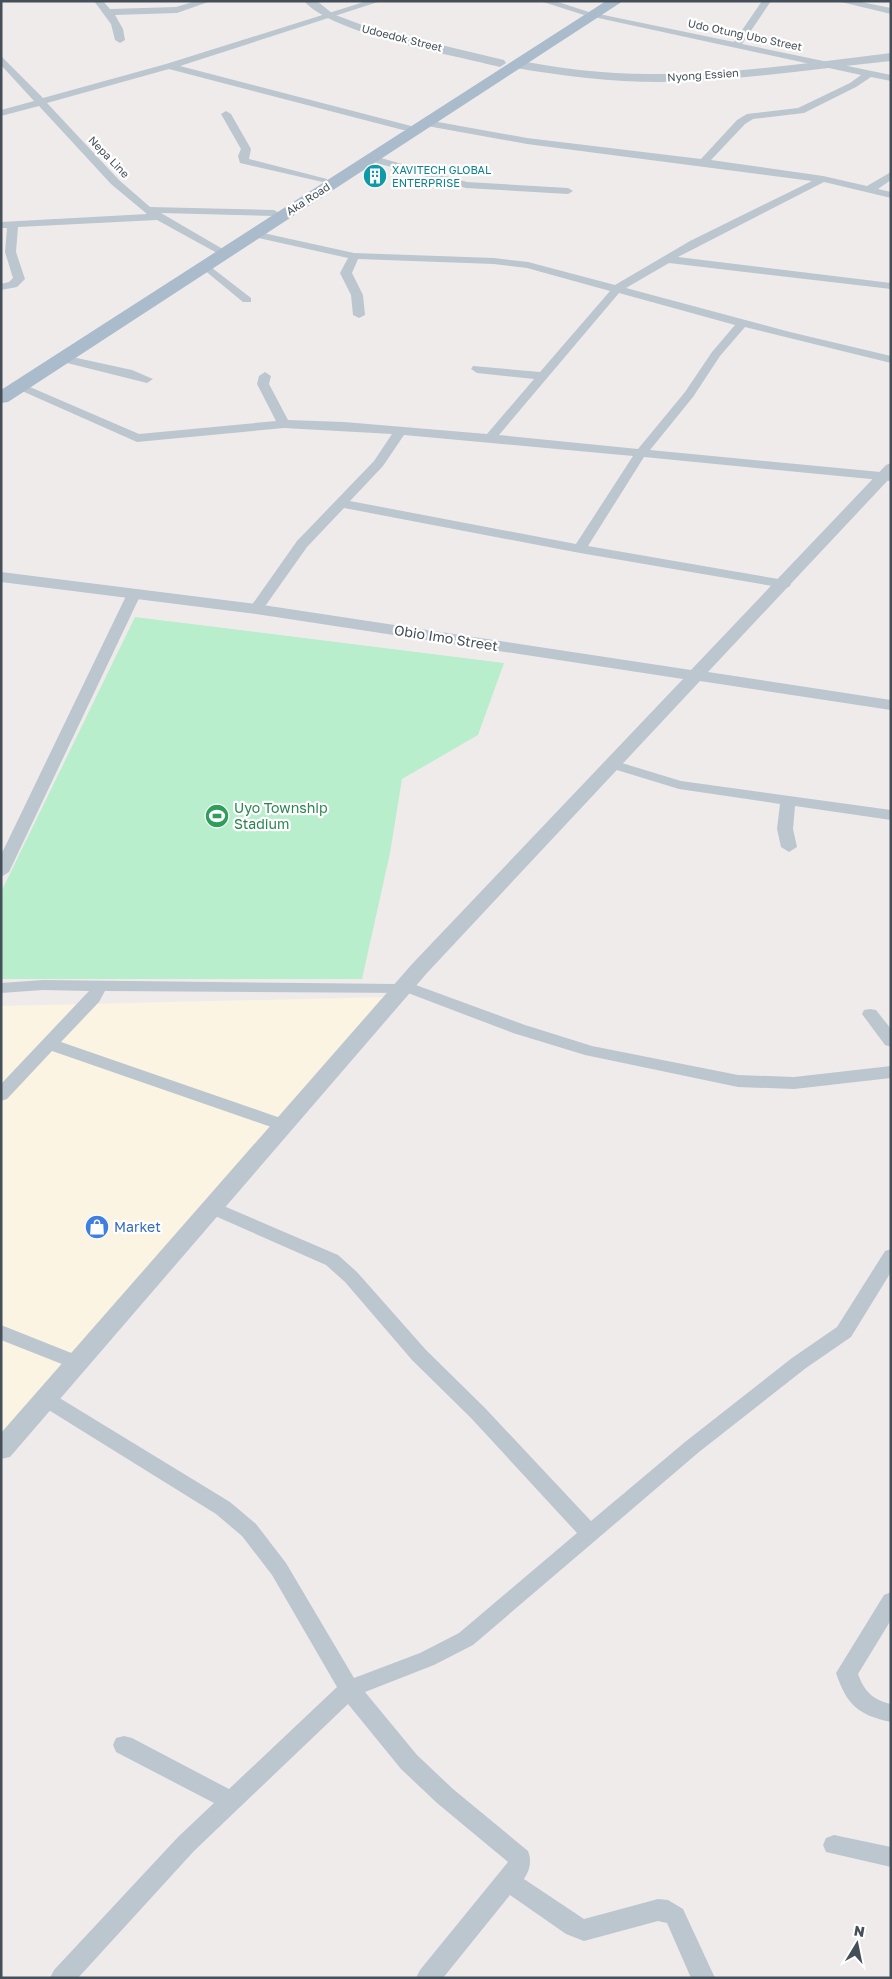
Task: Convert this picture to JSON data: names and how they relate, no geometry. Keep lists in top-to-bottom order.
{
  "streets": {
    "main road": ["Aka Road"],
    "street": [
      "Udo Otung Ubo Street",
      "Udoedok Street",
      "Nyong Essien",
      "Nepa Line",
      "Obio Imo Street"
    ]
  },
  "crossings": [
    ["Udo Otung Ubo Street", "Nyong Essien"],
    ["Udo Otung Ubo Street", "Aka Road"],
    ["Udoedok Street", "Nyong Essien"],
    ["Udoedok Street", "Aka Road"],
    ["Nyong Essien", "Aka Road"],
    ["Nepa Line", "Aka Road"]
  ],
  "places": {
    "building": ["XAVITECH GLOBAL ENTERPRISE"],
    "sports": ["Uyo Township Stadium"],
    "shop": ["Market"]
  },
  "north": "top"
}
